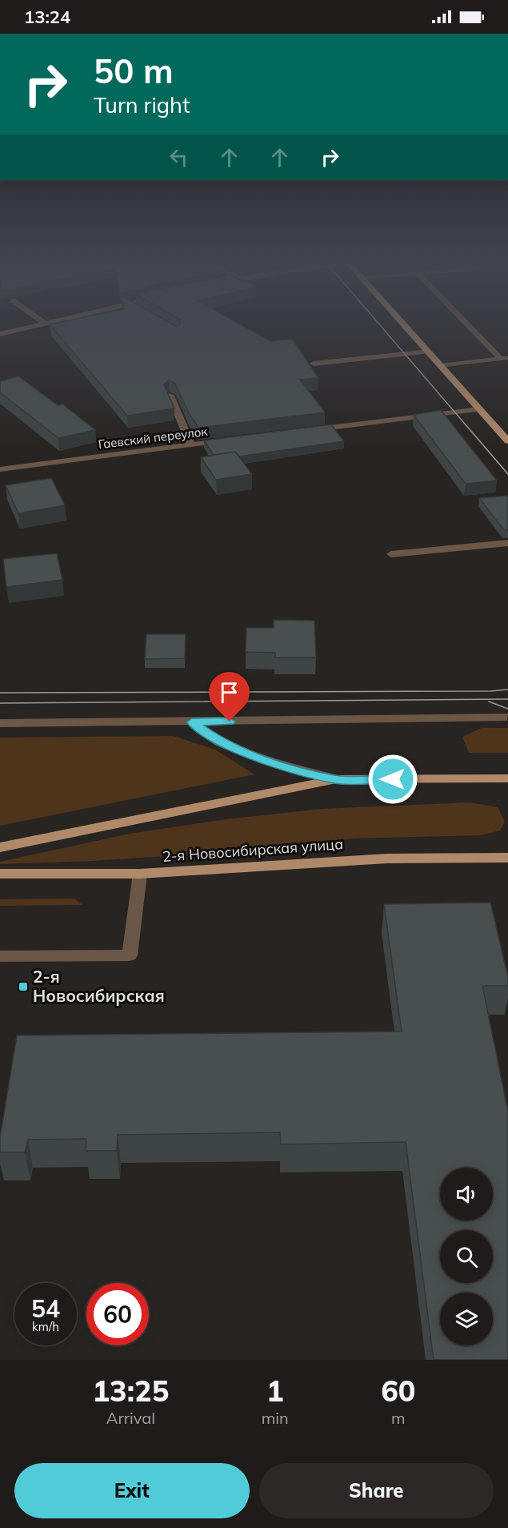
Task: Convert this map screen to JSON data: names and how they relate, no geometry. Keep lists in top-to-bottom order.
{
  "streets": {
    "main road": ["2-я Новосибирская улица"],
    "street": ["Гаевский переулок"]
  },
  "places": {
    "transit": ["2-я Новосибирская"]
  },
  "page": {
    "status": "13:24",
    "turn": ["50 m", "Turn right"],
    "speed": "54 km/h",
    "limit": "60",
    "eta": [
      "13:25",
      "Arrival",
      "1",
      "min",
      "60",
      "m"
    ],
    "buttons": ["Exit", "Share"]
  }
}
